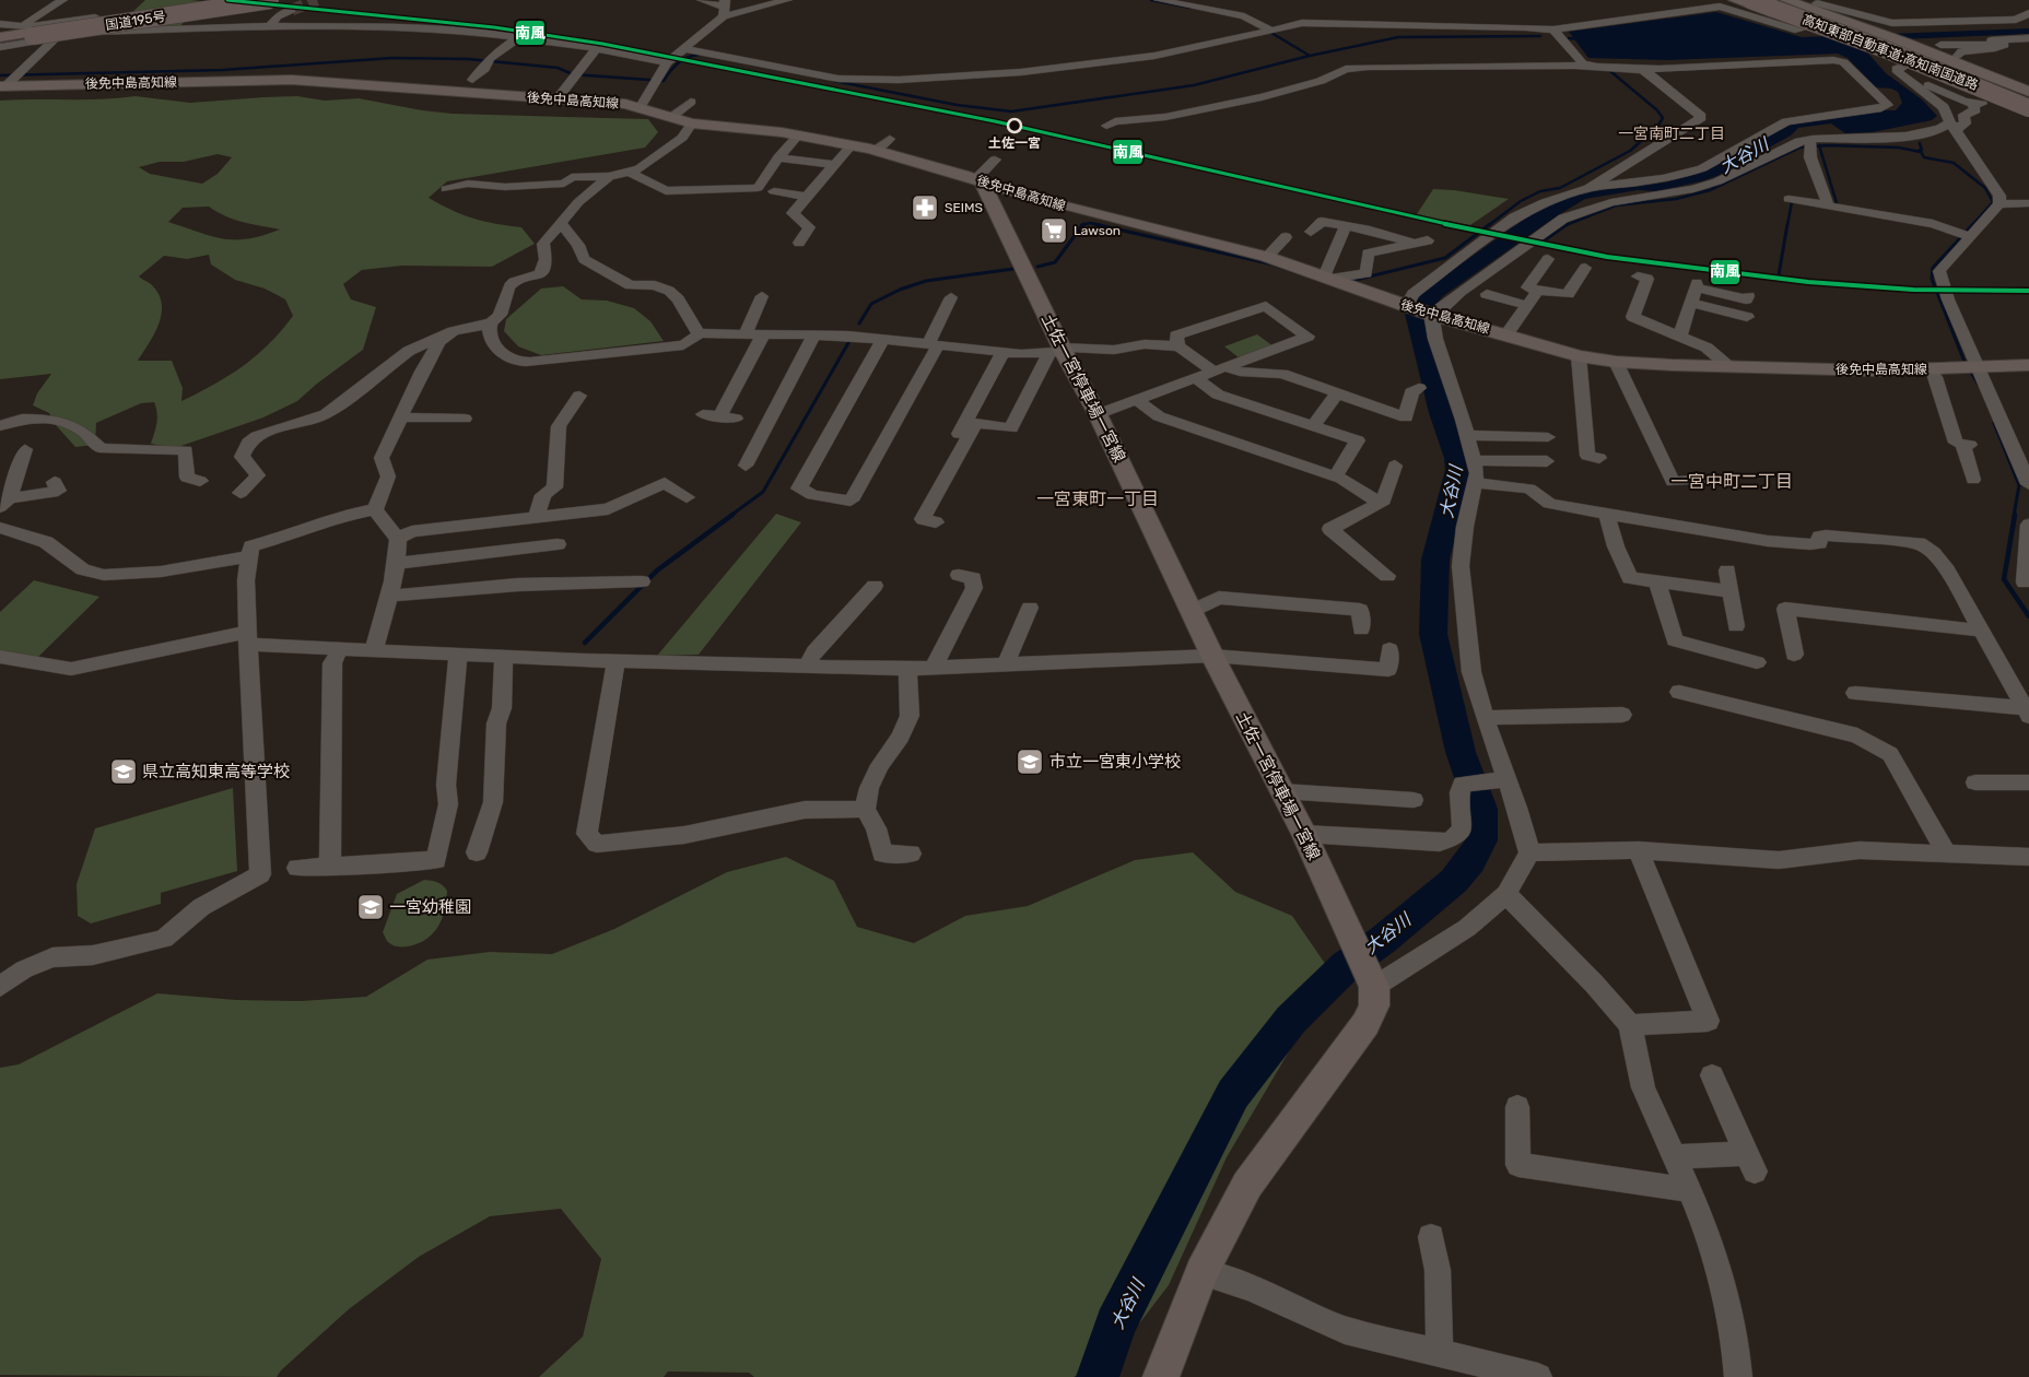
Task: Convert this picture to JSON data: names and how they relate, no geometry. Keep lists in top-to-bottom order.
{
  "streets": {
    "highway": ["国道195号", "高知東部自動車道;高知南国道路"],
    "main road": ["後免中島高知線", "土佐一宮停車場一宮線"]
  },
  "crossings": [
    ["後免中島高知線", "土佐一宮停車場一宮線"]
  ],
  "districts": ["一宮南町二丁目", "一宮中町二丁目", "一宮東町一丁目"],
  "water": ["大谷川"],
  "places": {
    "other": ["土佐一宮"],
    "pharmacy": ["SEIMS"],
    "supermarket": ["Lawson"],
    "school or university": ["市立一宮東小学校", "県立高知東高等学校", "一宮幼稚園"]
  },
  "lines": ["transit line 南風"]
}
